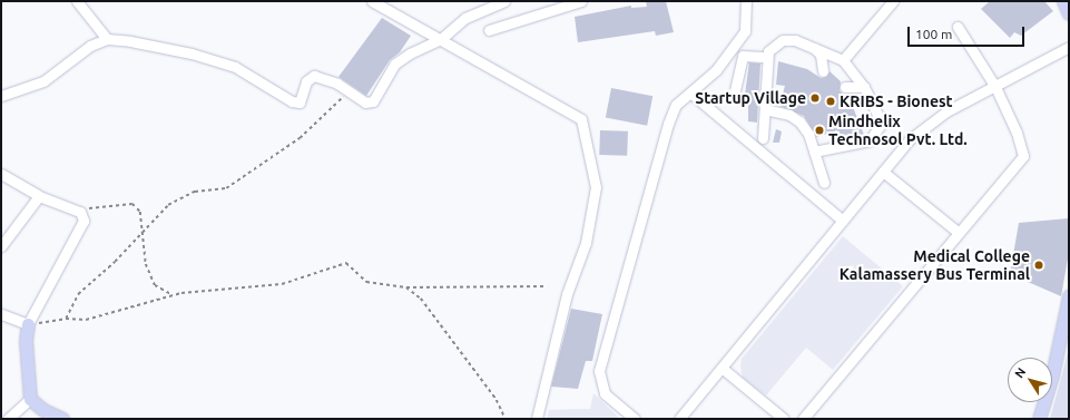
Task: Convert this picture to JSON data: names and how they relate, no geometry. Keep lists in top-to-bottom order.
{
  "places": [
    "Startup Village",
    "KRIBS - Bionest",
    "Mindhelix Technosol Pvt. Ltd.",
    "Medical College Kalamassery Bus Terminal"
  ],
  "scale_bar": "100 m",
  "north": "top left"
}
